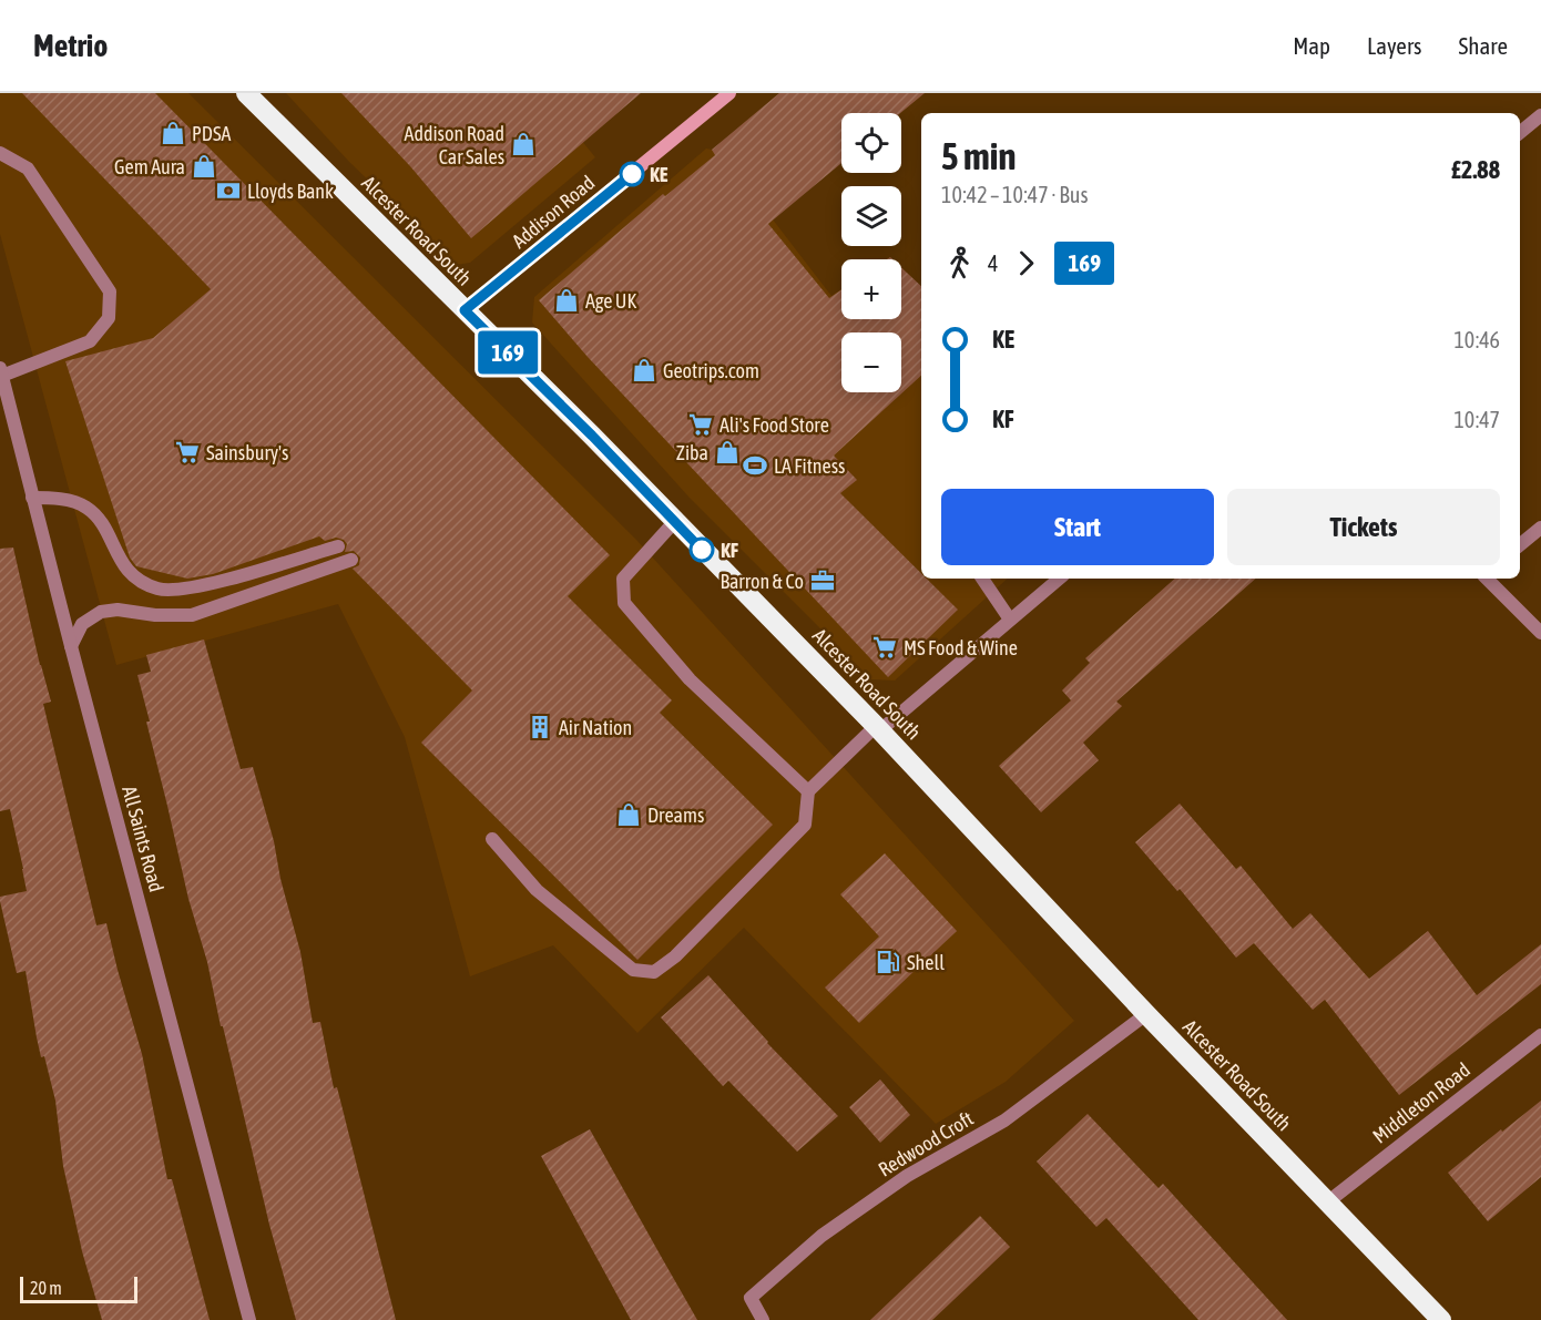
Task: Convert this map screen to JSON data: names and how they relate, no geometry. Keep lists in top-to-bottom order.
{
  "streets": {
    "highway": ["Alcester Road South"],
    "main road": ["Addison Road"],
    "street": ["All Saints Road", "Middleton Road", "Redwood Croft"]
  },
  "crossings": [
    ["Addison Road", "Alcester Road South"],
    ["Alcester Road South", "Middleton Road"],
    ["Alcester Road South", "Redwood Croft"]
  ],
  "places": {
    "shop": [
      "PDSA",
      "Addison Road Car Sales",
      "Gem Aura",
      "Age UK",
      "Geotrips.com",
      "Ziba",
      "Dreams"
    ],
    "other": ["KE", "KF"],
    "bank": ["Lloyds Bank"],
    "supermarket": ["Ali's Food Store", "Sainsbury's", "MS Food & Wine"],
    "sports": ["LA Fitness"],
    "office": ["Barron & Co"],
    "building": ["Air Nation"],
    "fuel station": ["Shell"]
  },
  "lines": ["bus line 169"],
  "scale_bar": "20 m",
  "page": {
    "header": "Metrio",
    "nav": ["Map", "Layers", "Share"],
    "on_map": "169",
    "map_buttons": ["+", "−"],
    "heading": ["5 min", "10:42 – 10:47 · Bus", "£2.88"],
    "legs": ["4", "169"],
    "list": [
      {
        "name": "KE",
        "value": "10:46"
      },
      {
        "name": "KF",
        "value": "10:47"
      }
    ],
    "buttons": ["Start", "Tickets"],
    "scale": "20 m"
  }
}
